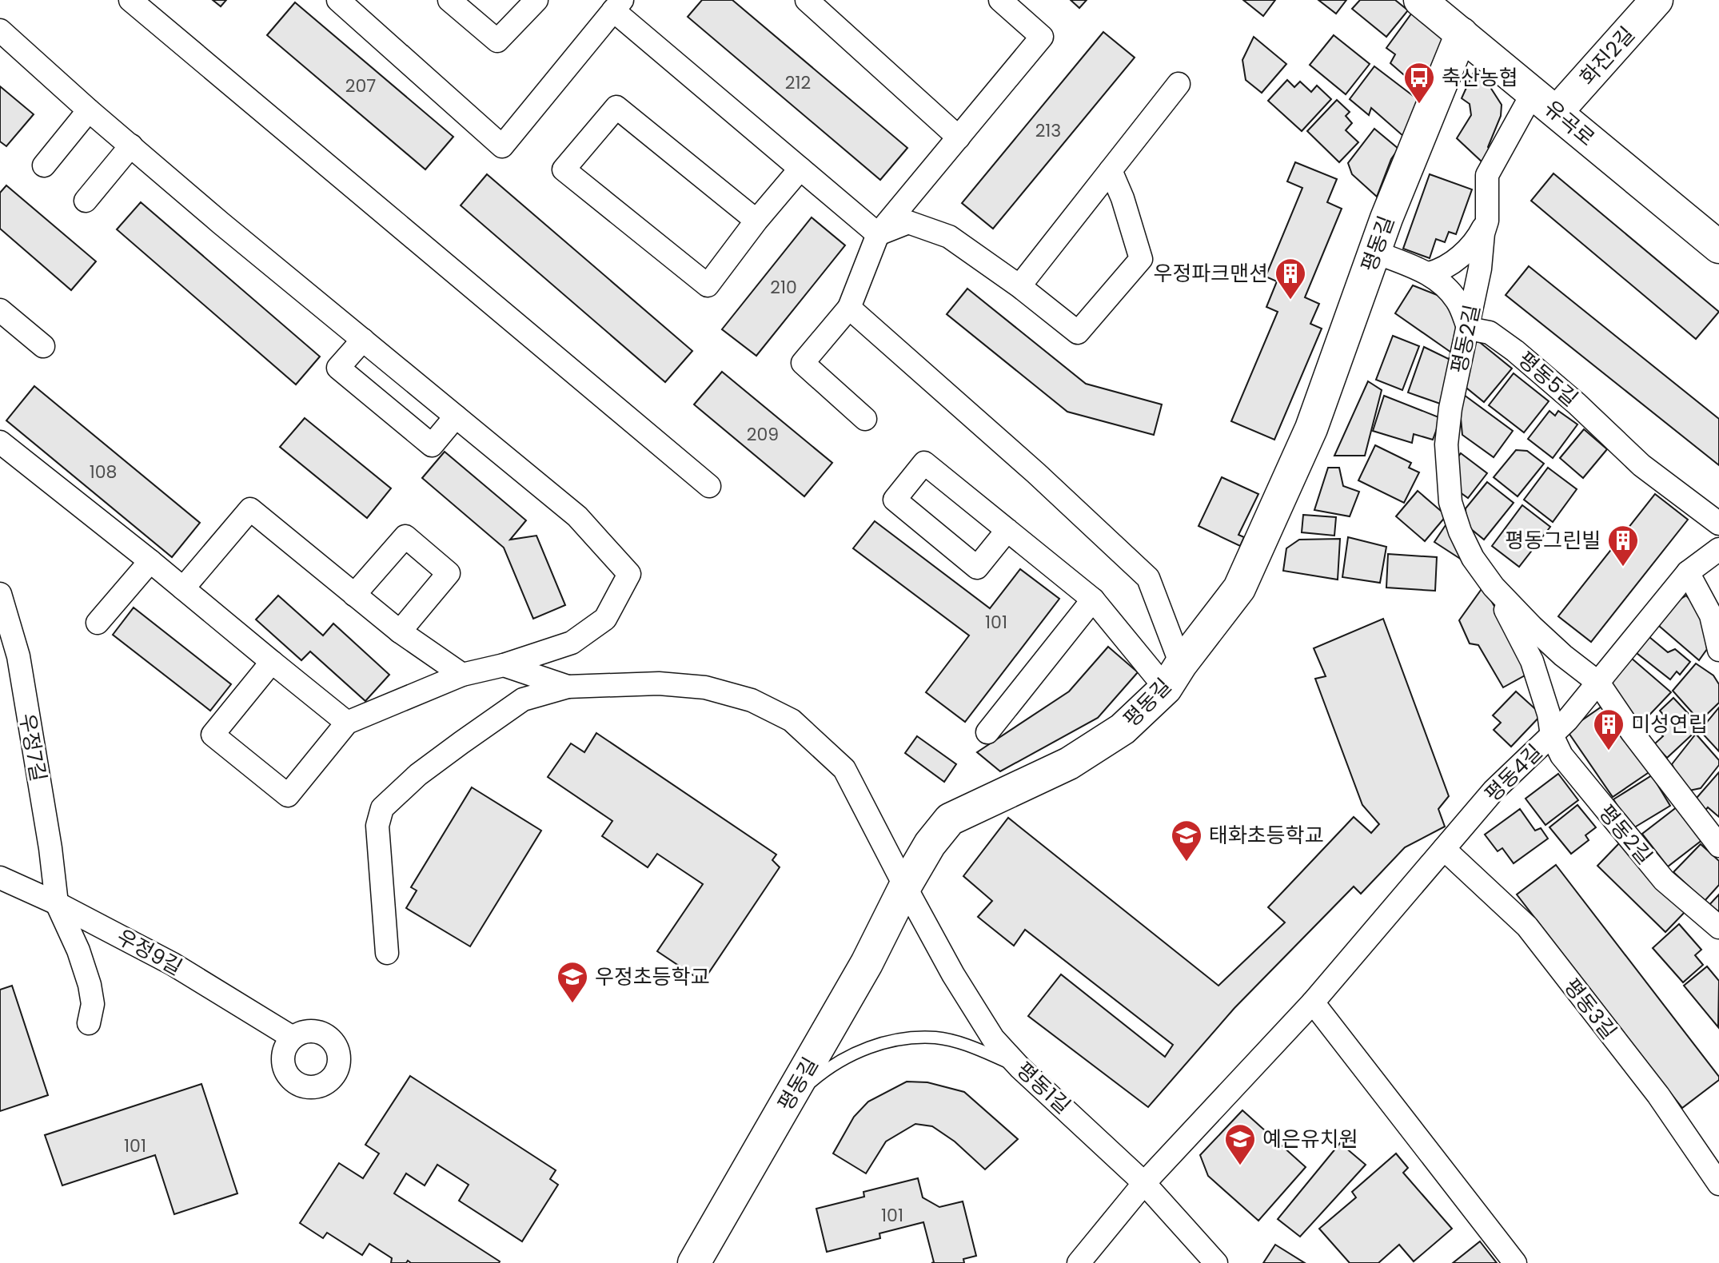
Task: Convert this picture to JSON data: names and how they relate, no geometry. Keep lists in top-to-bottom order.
{
  "streets": {
    "street": [
      "화진2길",
      "유곡로",
      "평동길",
      "평동2길",
      "평동5길",
      "우정7길",
      "평동4길",
      "우정9길",
      "평동3길",
      "평동1길"
    ]
  },
  "crossings": [
    ["화진2길", "유곡로"],
    ["화진2길", "평동2길"],
    ["유곡로", "평동길"],
    ["유곡로", "평동2길"],
    ["평동길", "평동1길"],
    ["평동2길", "평동5길"],
    ["평동2길", "평동4길"],
    ["우정7길", "우정9길"],
    ["평동4길", "평동3길"],
    ["평동4길", "평동1길"]
  ],
  "places": {
    "bus stop": ["축산농협"],
    "building": ["우정파크맨션", "평동그린빌", "미성연립"],
    "school or university": ["태화초등학교", "우정초등학교", "예은유치원"]
  },
  "house_numbers": [
    "212",
    "207",
    "213",
    "210",
    "209",
    "108",
    "101",
    "101",
    "101"
  ]
}
